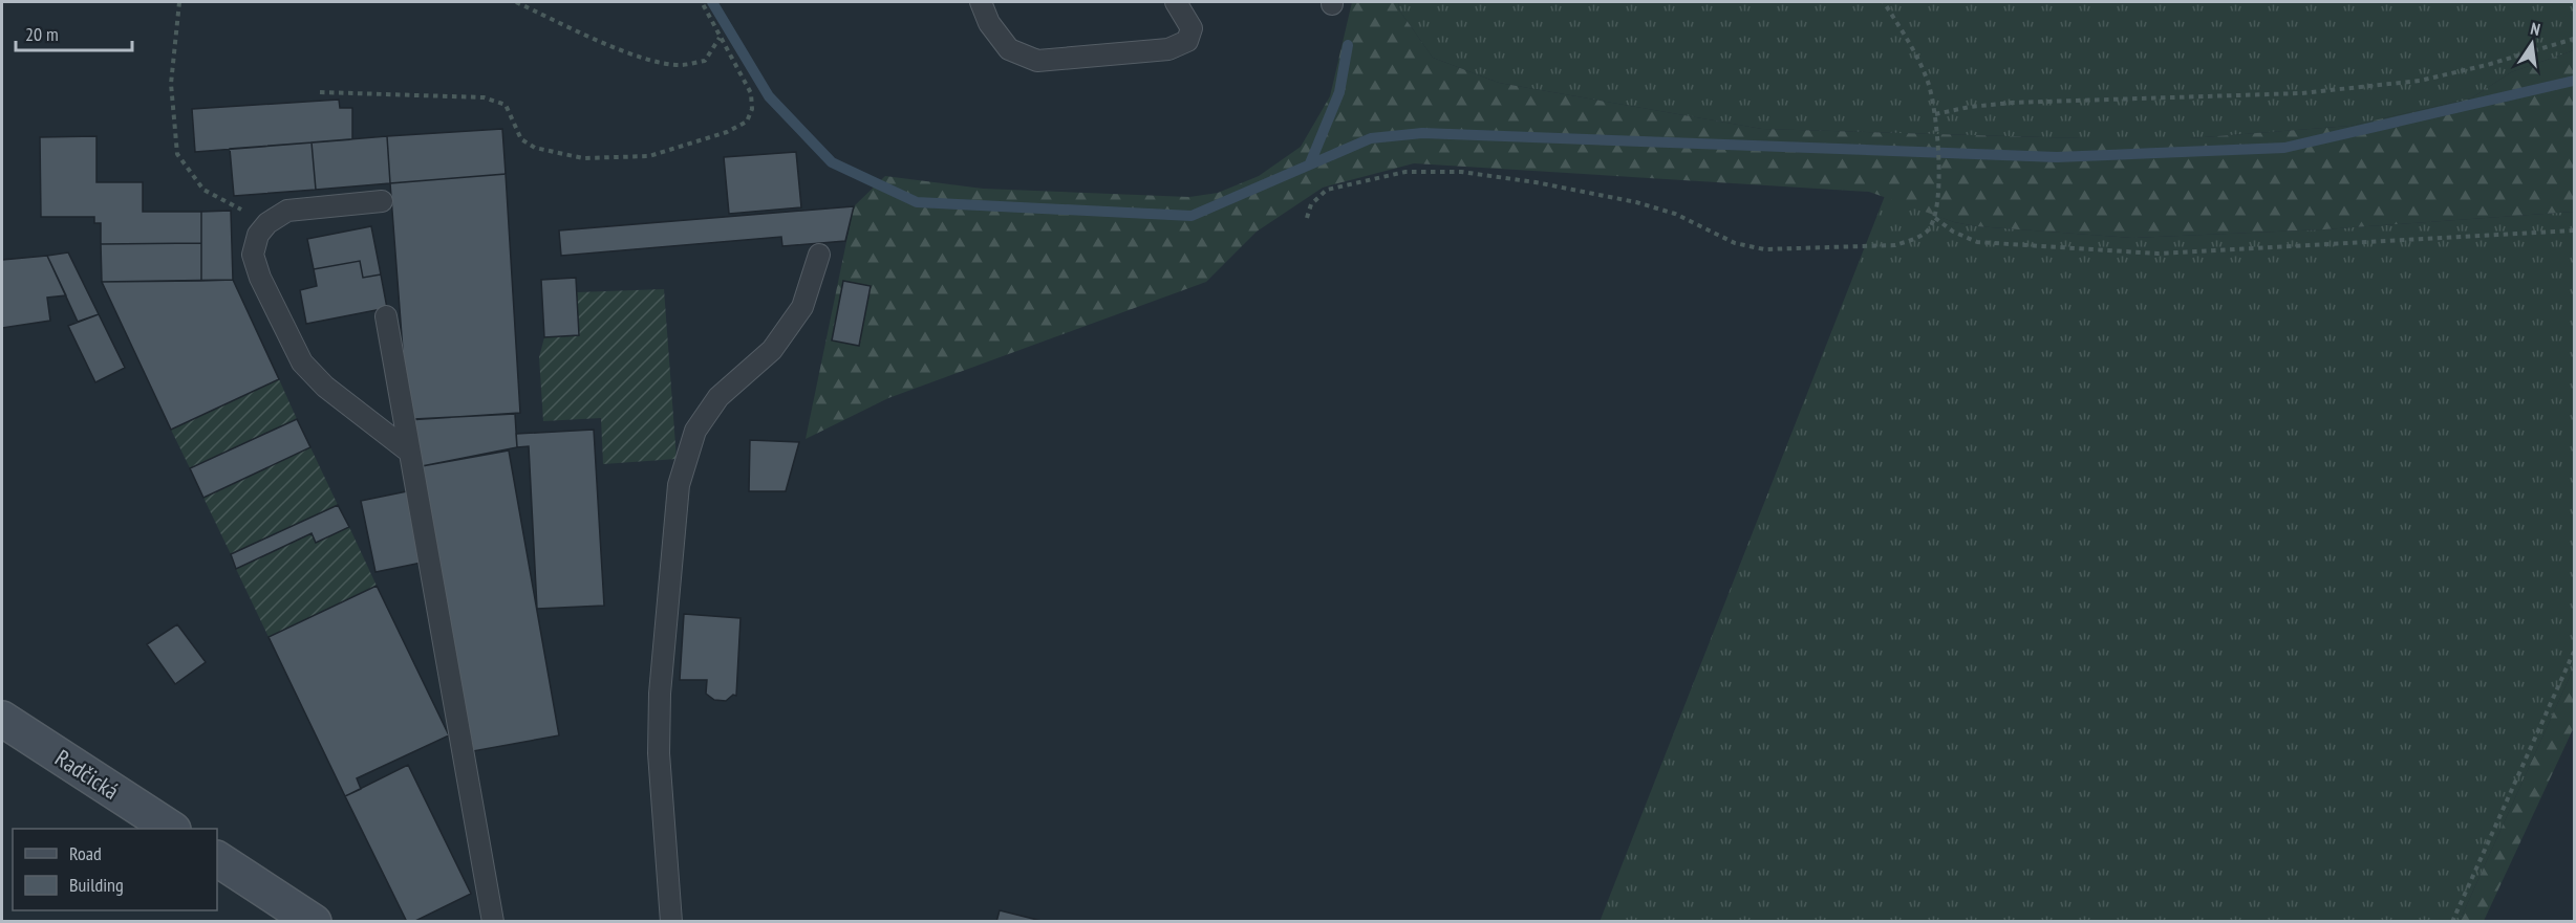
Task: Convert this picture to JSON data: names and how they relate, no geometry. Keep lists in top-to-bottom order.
{
  "streets": {
    "street": ["Radčická"]
  },
  "legend": ["Road", "Building"],
  "scale_bar": "20 m",
  "north": "top"
}
